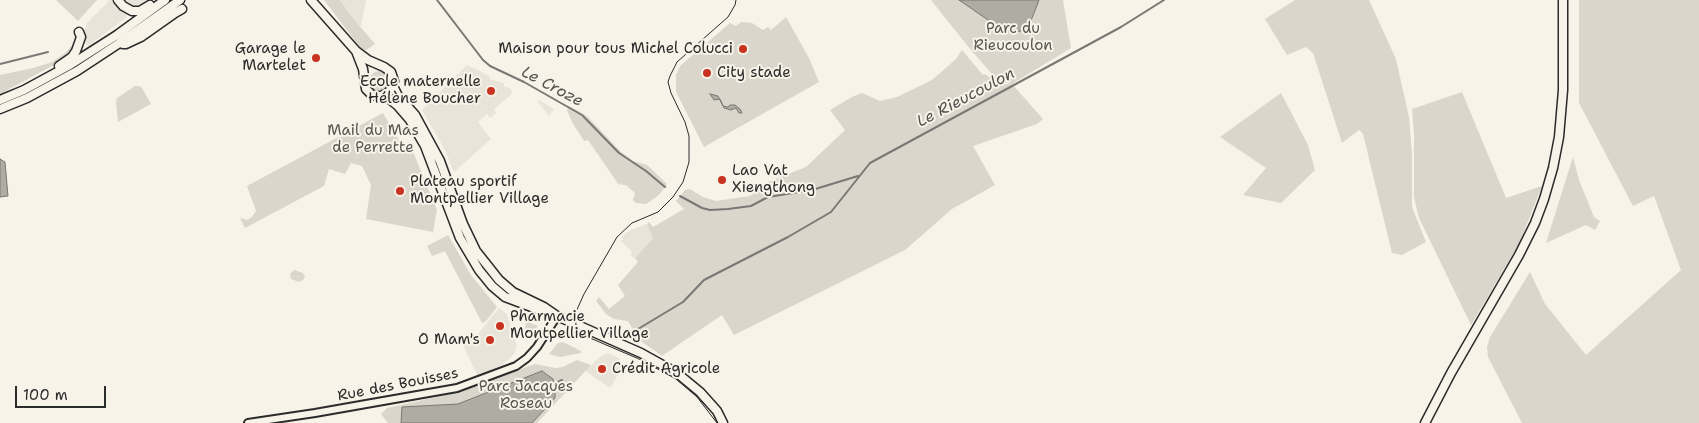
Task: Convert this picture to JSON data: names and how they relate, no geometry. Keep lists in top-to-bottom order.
{
  "streets": {
    "street": ["Rue des Bouisses"]
  },
  "water": ["Le Croze", "Le Rieucoulon"],
  "parks": ["Parc du Rieucoulon", "Mail du Mas de Perrette", "Parc Jacques Roseau"],
  "places": [
    "Maison pour tous Michel Colucci",
    "Garage le Martelet",
    "City stade",
    "Ecole maternelle Hélène Boucher",
    "Lao Vat Xiengthong",
    "Plateau sportif Montpellier Village",
    "Pharmacie Montpellier Village",
    "O Mam's",
    "Crédit Agricole"
  ],
  "scale_bar": "100 m"
}
